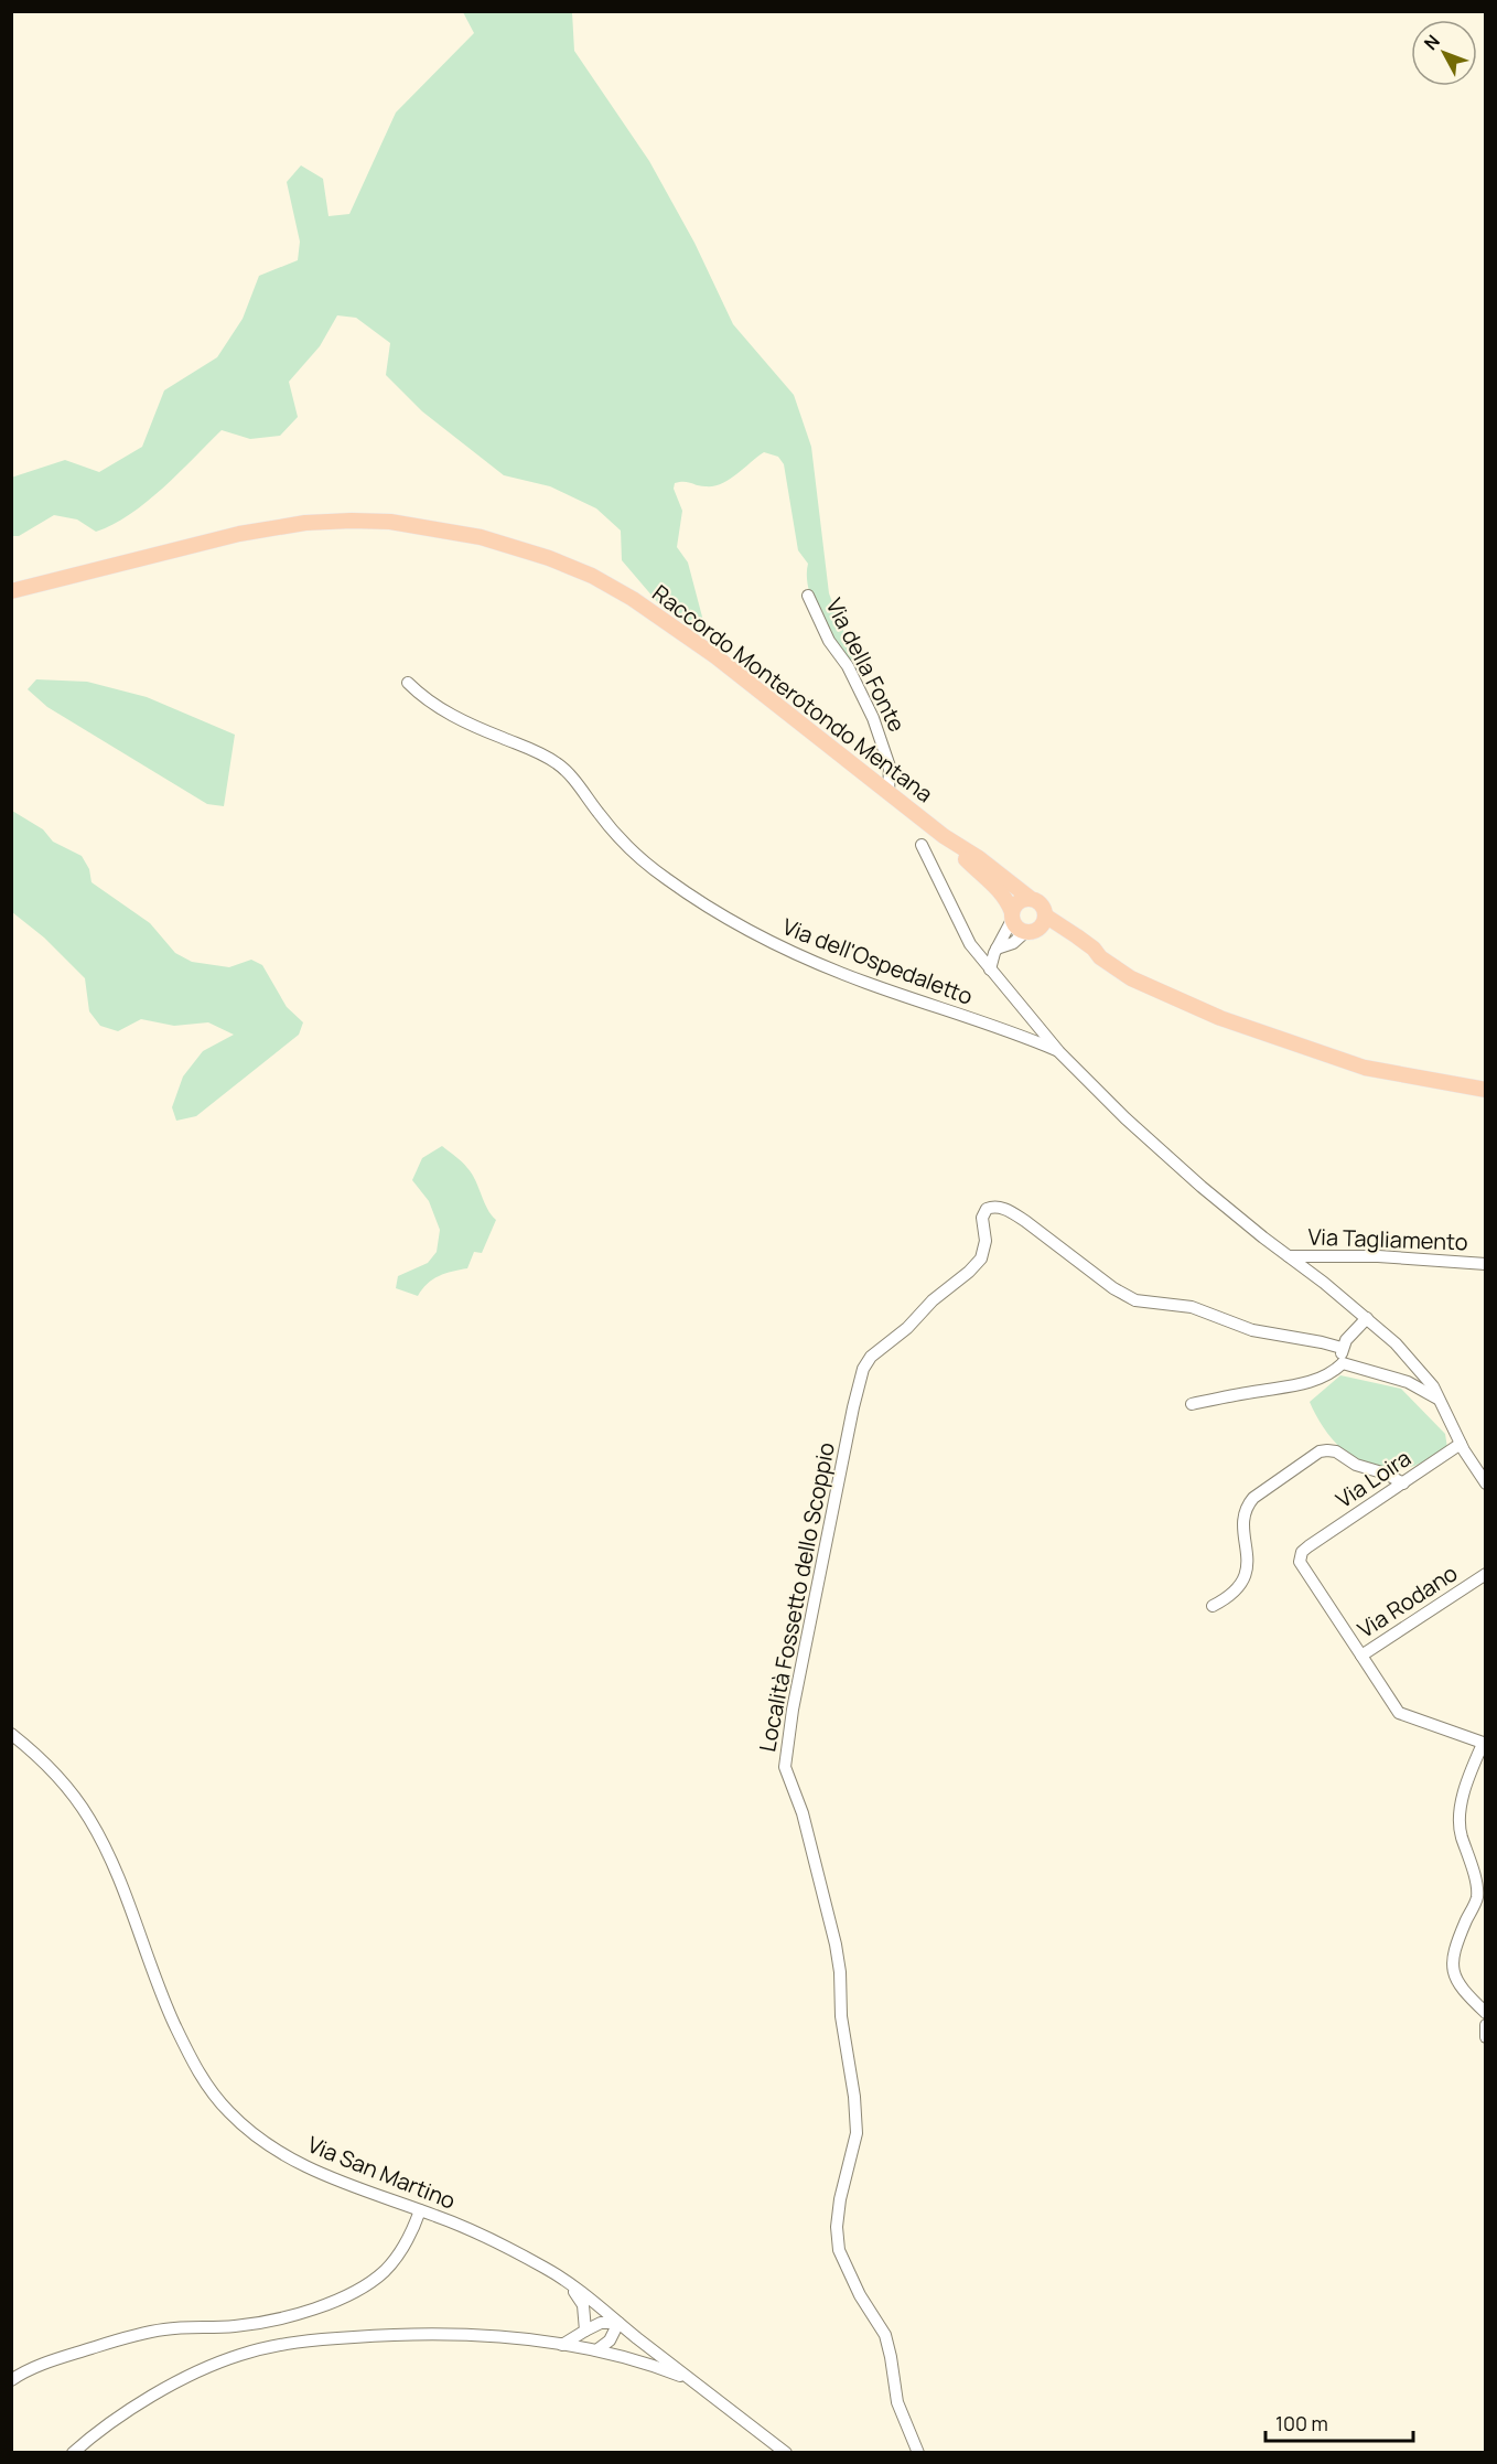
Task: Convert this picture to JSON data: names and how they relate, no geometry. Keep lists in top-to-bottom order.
{
  "streets": {
    "main road": ["Raccordo Monterotondo Mentana"],
    "street": [
      "Via della Fonte",
      "Via dell'Ospedaletto",
      "Via Tagliamento",
      "Via Loira",
      "Località Fossetto dello Scoppio",
      "Via Rodano",
      "Via San Martino"
    ]
  },
  "crossings": [
    ["Via della Fonte", "Raccordo Monterotondo Mentana"],
    ["Via Loira", "Via Rodano"]
  ],
  "scale_bar": "100 m",
  "north": "top left"
}
